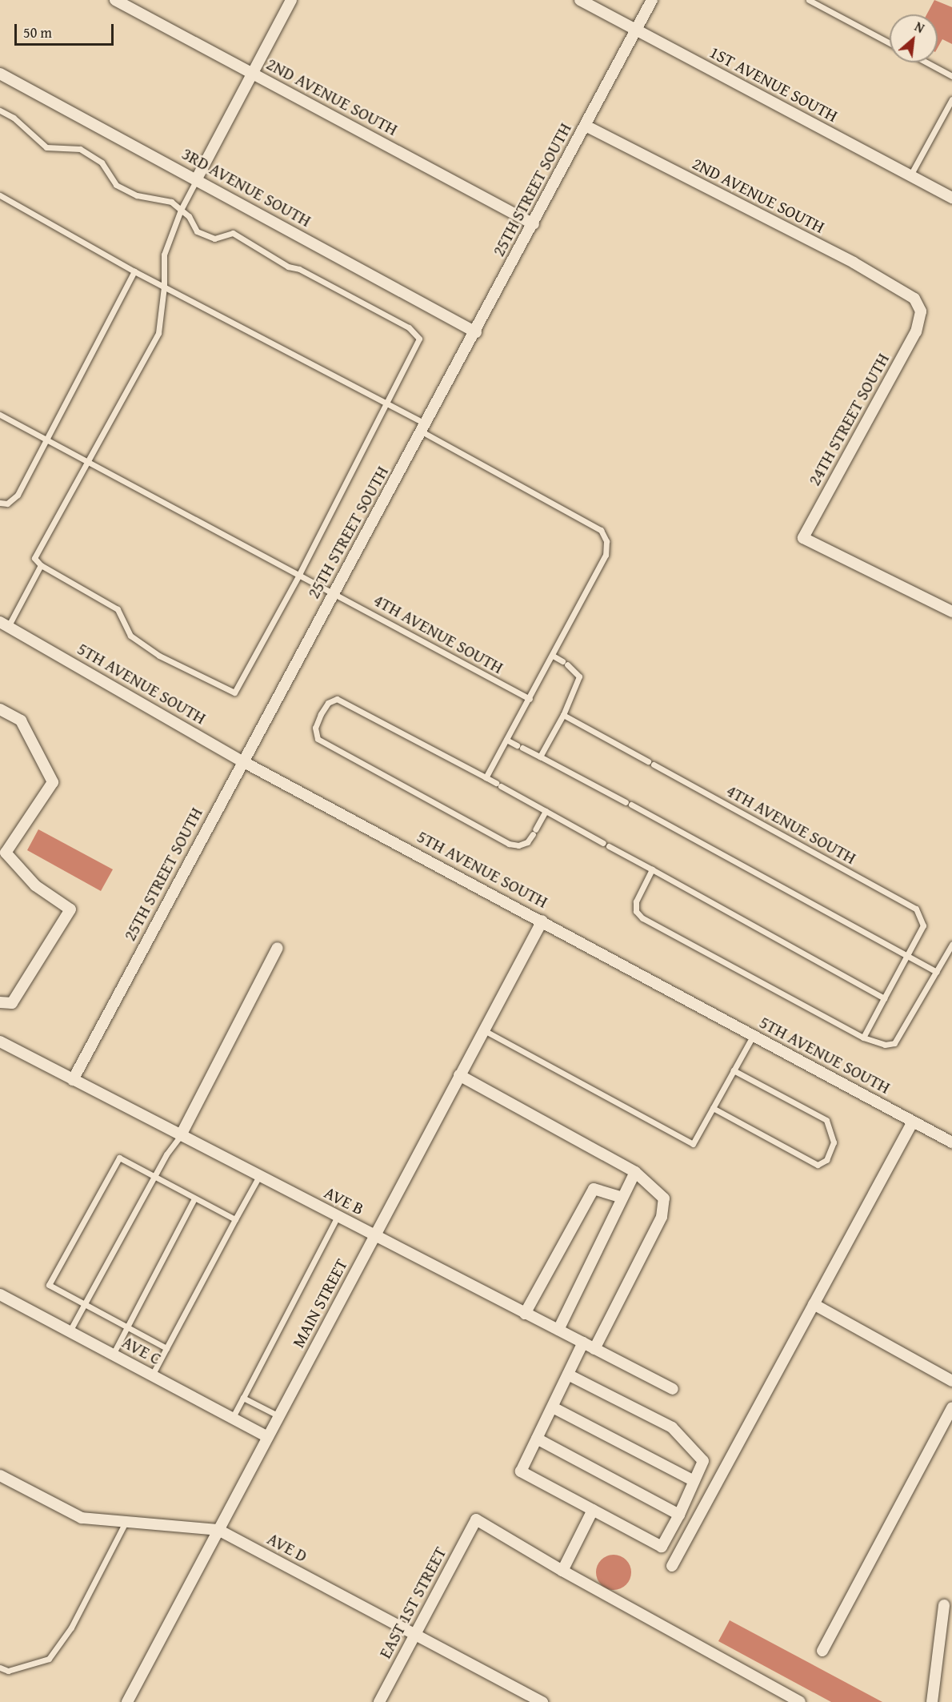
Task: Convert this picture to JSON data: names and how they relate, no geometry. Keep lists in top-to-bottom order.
{
  "streets": {
    "street": [
      "1ST AVENUE SOUTH",
      "2ND AVENUE SOUTH",
      "3RD AVENUE SOUTH",
      "25TH STREET SOUTH",
      "24TH STREET SOUTH",
      "5TH AVENUE SOUTH",
      "AVE B",
      "MAIN STREET",
      "AVE C",
      "AVE D",
      "EAST 1ST STREET"
    ],
    "lane": ["4TH AVENUE SOUTH"]
  },
  "crossings": [
    ["1ST AVENUE SOUTH", "25TH STREET SOUTH"],
    ["2ND AVENUE SOUTH", "25TH STREET SOUTH"],
    ["2ND AVENUE SOUTH", "24TH STREET SOUTH"],
    ["3RD AVENUE SOUTH", "25TH STREET SOUTH"],
    ["25TH STREET SOUTH", "4TH AVENUE SOUTH"],
    ["25TH STREET SOUTH", "5TH AVENUE SOUTH"],
    ["25TH STREET SOUTH", "AVE B"],
    ["5TH AVENUE SOUTH", "MAIN STREET"],
    ["AVE B", "MAIN STREET"],
    ["MAIN STREET", "AVE C"],
    ["MAIN STREET", "AVE D"],
    ["AVE D", "EAST 1ST STREET"]
  ],
  "scale_bar": "50 m",
  "north": "top right"
}
